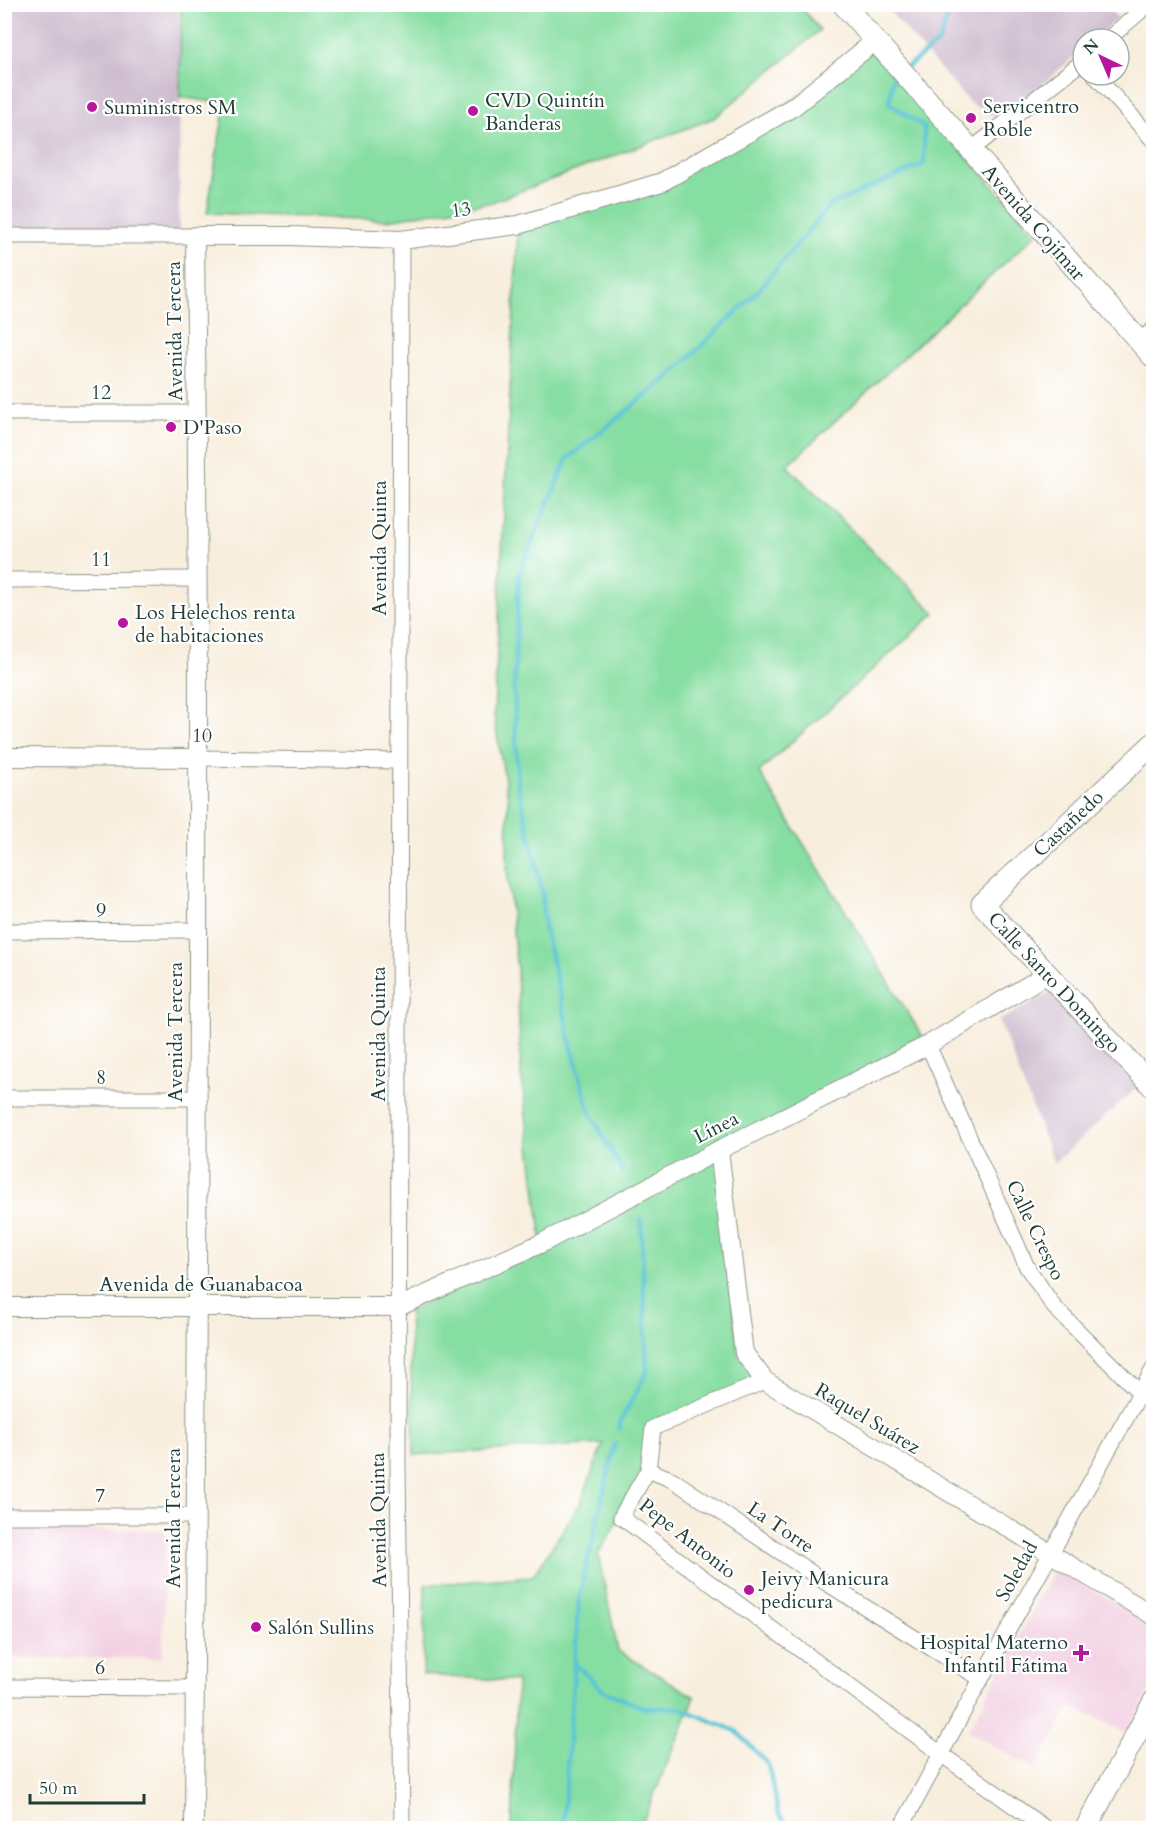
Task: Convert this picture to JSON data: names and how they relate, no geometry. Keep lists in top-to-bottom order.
{
  "streets": {
    "main road": ["Avenida Cojímar", "Castañedo", "Calle Santo Domingo"],
    "street": [
      "13",
      "Avenida Tercera",
      "12",
      "Avenida Quinta",
      "11",
      "10",
      "9",
      "8",
      "Línea",
      "Calle Crespo",
      "Avenida de Guanabacoa",
      "Raquel Suárez",
      "7",
      "La Torre",
      "Pepe Antonio",
      "Soledad",
      "6"
    ]
  },
  "crossings": [
    ["13", "Avenida Cojímar"],
    ["13", "Avenida Tercera"],
    ["13", "Avenida Quinta"],
    ["Avenida Tercera", "12"],
    ["Avenida Tercera", "11"],
    ["Avenida Tercera", "10"],
    ["Avenida Tercera", "9"],
    ["Avenida Tercera", "8"],
    ["Avenida Tercera", "Avenida de Guanabacoa"],
    ["Avenida Tercera", "7"],
    ["Avenida Tercera", "6"],
    ["Avenida Quinta", "10"],
    ["Avenida Quinta", "Línea"],
    ["Avenida Quinta", "Avenida de Guanabacoa"],
    ["Castañedo", "Calle Santo Domingo"],
    ["Calle Santo Domingo", "Línea"],
    ["Línea", "Calle Crespo"],
    ["Línea", "Avenida de Guanabacoa"],
    ["Línea", "Raquel Suárez"],
    ["Calle Crespo", "Soledad"],
    ["Raquel Suárez", "Pepe Antonio"],
    ["Raquel Suárez", "Soledad"],
    ["La Torre", "Pepe Antonio"],
    ["La Torre", "Soledad"],
    ["Pepe Antonio", "Soledad"]
  ],
  "places": {
    "other": [
      "Suministros SM",
      "CVD Quintín Banderas",
      "Servicentro Roble",
      "D'Paso",
      "Los Helechos renta de habitaciones",
      "Jeivy Manicura pedicura",
      "Salón Sullins"
    ],
    "health": ["Hospital Materno Infantil Fátima"]
  },
  "scale_bar": "50 m",
  "north": "top left"
}
